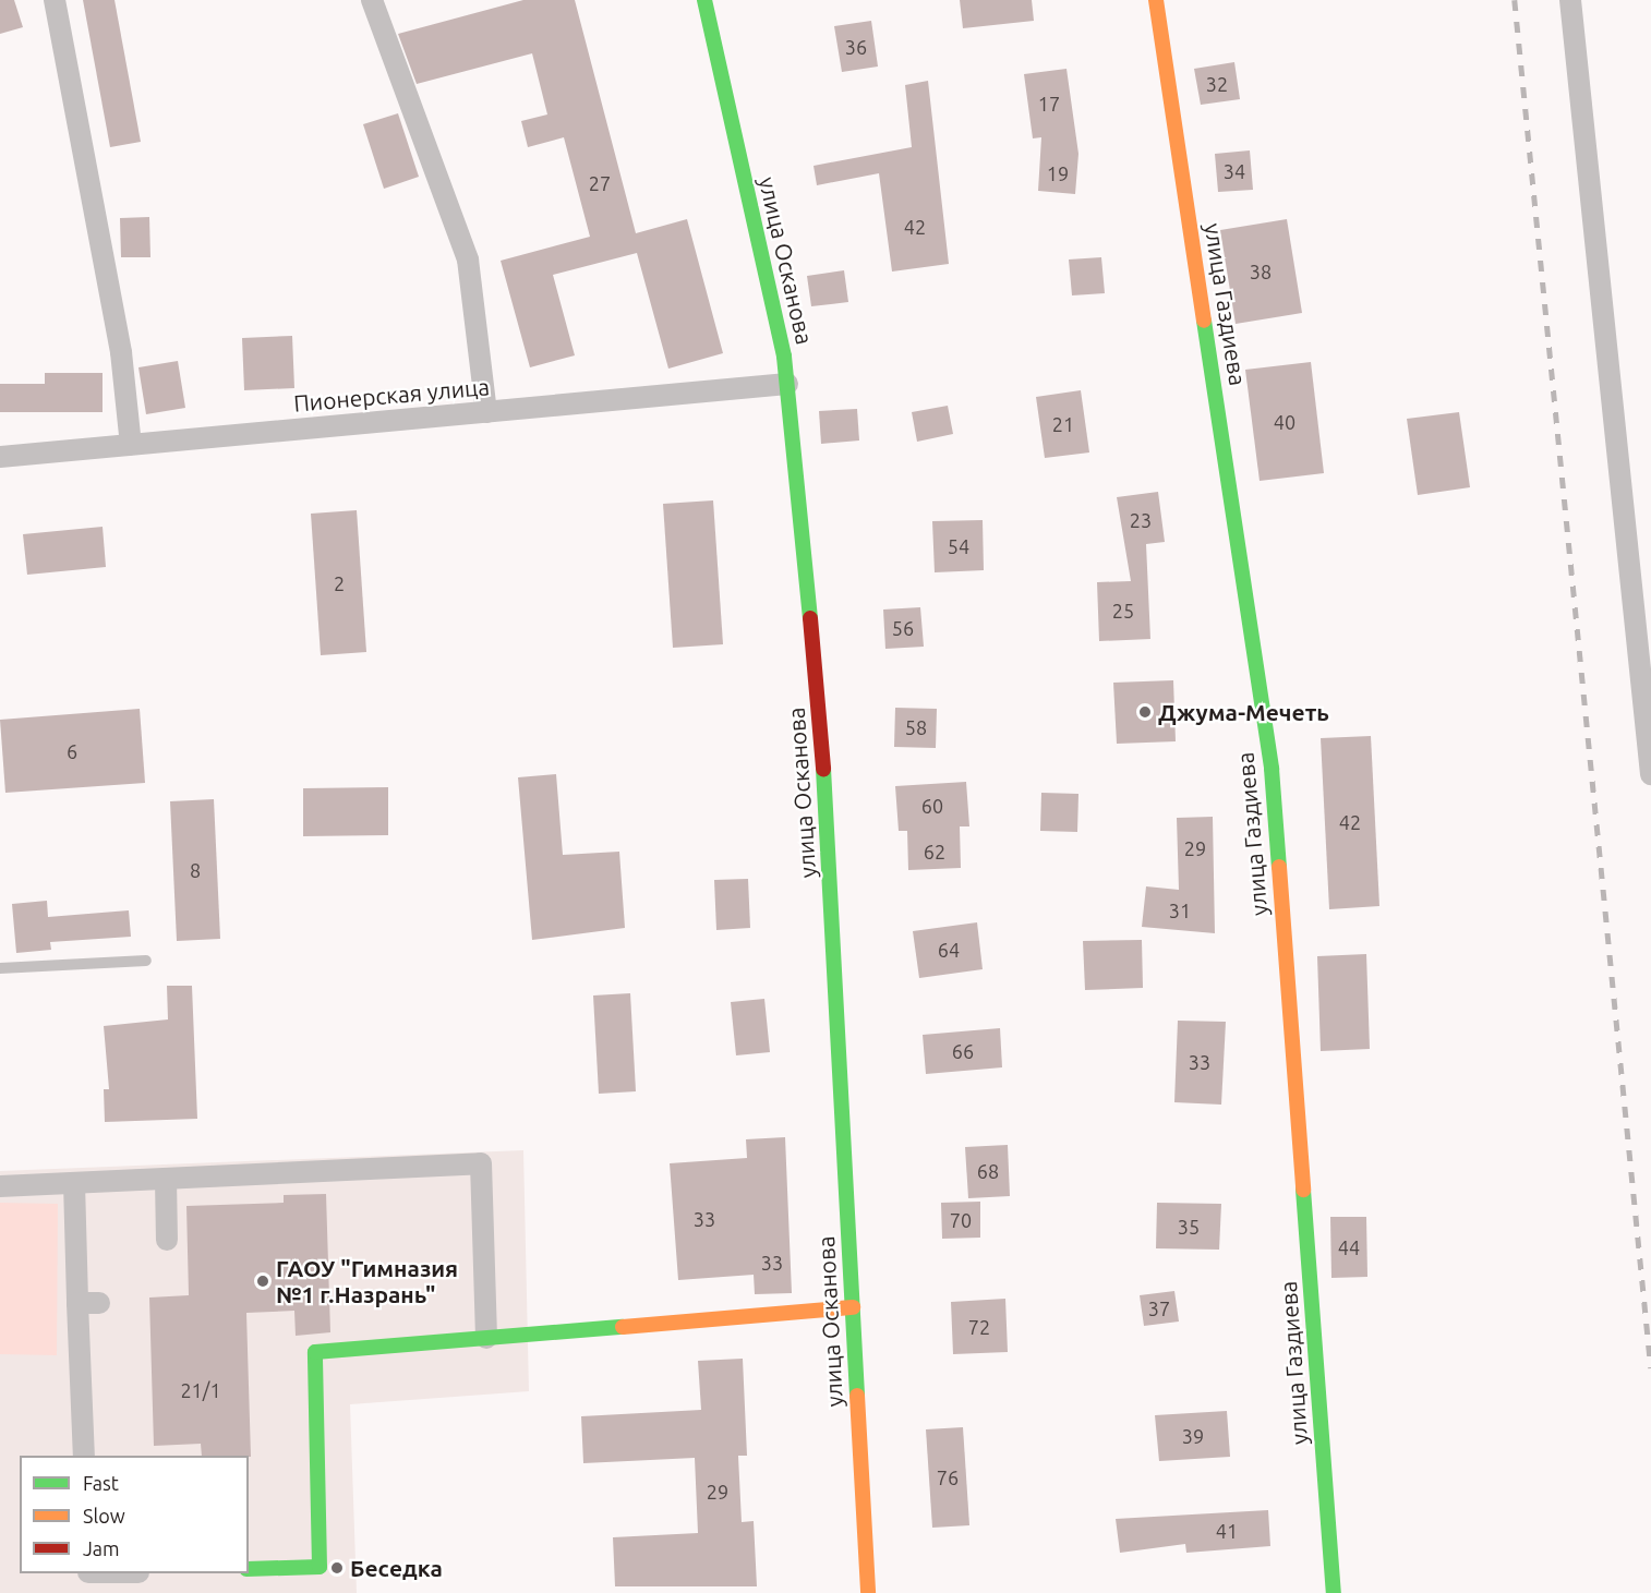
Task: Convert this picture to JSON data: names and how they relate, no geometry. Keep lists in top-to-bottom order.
{
  "streets": {
    "street": ["улица Осканова", "улица Газдиева", "Пионерская улица"]
  },
  "crossings": [
    ["улица Осканова", "Пионерская улица"]
  ],
  "places": ["Джума-Мечеть", "ГАОУ \"Гимназия №1 г.Назрань\"", "Беседка"],
  "house_numbers": [
    "36",
    "32",
    "17",
    "34",
    "19",
    "27",
    "42",
    "38",
    "40",
    "21",
    "23",
    "54",
    "2",
    "25",
    "56",
    "58",
    "6",
    "60",
    "42",
    "29",
    "62",
    "8",
    "31",
    "64",
    "66",
    "33",
    "68",
    "33",
    "70",
    "35",
    "44",
    "33",
    "37",
    "72",
    "21/1",
    "39",
    "76",
    "29",
    "41"
  ],
  "legend": ["Fast", "Slow", "Jam"]
}
